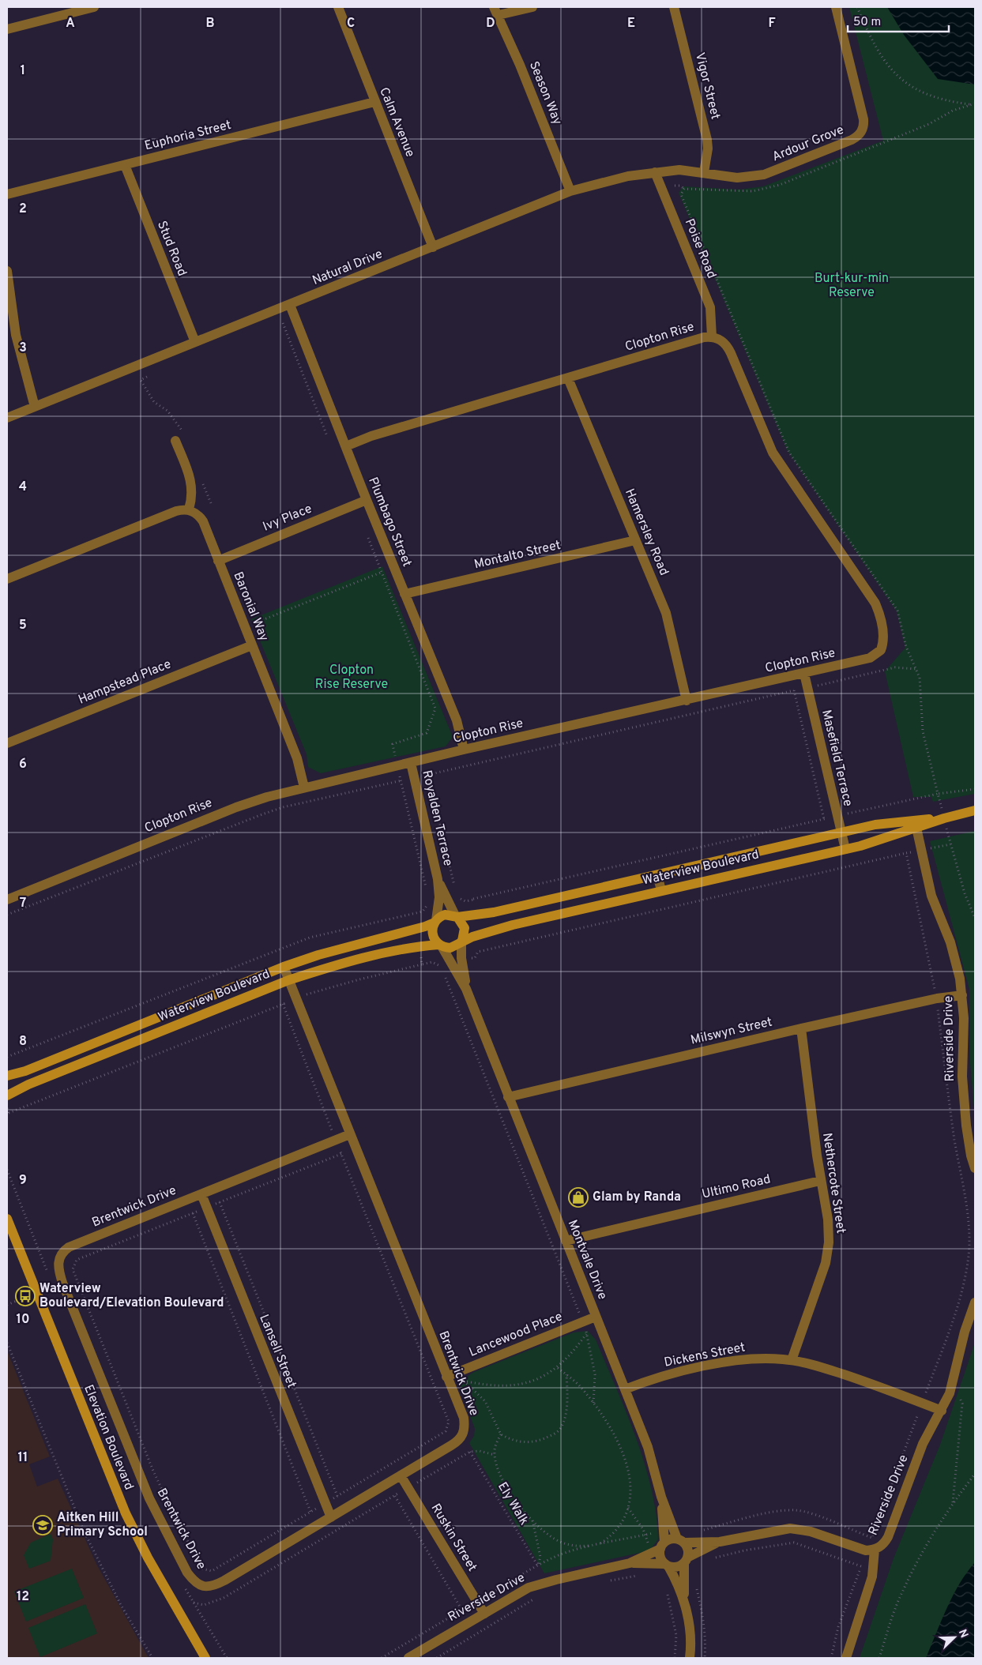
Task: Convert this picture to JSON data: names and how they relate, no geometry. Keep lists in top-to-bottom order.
{
  "streets": {
    "street": [
      "Vigor Street",
      "Season Way",
      "Calm Avenue",
      "Euphoria Street",
      "Ardour Grove",
      "Stud Road",
      "Poise Road",
      "Natural Drive",
      "Clopton Rise",
      "Ivy Place",
      "Plumbago Street",
      "Hamersley Road",
      "Montalto Street",
      "Baronial Way",
      "Hampstead Place",
      "Masefield Terrace",
      "Royalden Terrace",
      "Waterview Boulevard",
      "Milswyn Street",
      "Riverside Drive",
      "Nethercote Street",
      "Ultimo Road",
      "Brentwick Drive",
      "Montvale Drive",
      "Lancewood Place",
      "Lansell Street",
      "Dickens Street",
      "Elevation Boulevard",
      "Ruskin Street"
    ],
    "path": ["Ely Walk"]
  },
  "crossings": [
    ["Vigor Street", "Ardour Grove"],
    ["Vigor Street", "Natural Drive"],
    ["Season Way", "Natural Drive"],
    ["Calm Avenue", "Euphoria Street"],
    ["Calm Avenue", "Natural Drive"],
    ["Euphoria Street", "Stud Road"],
    ["Ardour Grove", "Natural Drive"],
    ["Stud Road", "Natural Drive"],
    ["Poise Road", "Natural Drive"],
    ["Poise Road", "Clopton Rise"],
    ["Natural Drive", "Plumbago Street"],
    ["Clopton Rise", "Plumbago Street"],
    ["Clopton Rise", "Hamersley Road"],
    ["Clopton Rise", "Baronial Way"],
    ["Clopton Rise", "Masefield Terrace"],
    ["Clopton Rise", "Royalden Terrace"],
    ["Ivy Place", "Plumbago Street"],
    ["Ivy Place", "Baronial Way"],
    ["Plumbago Street", "Montalto Street"],
    ["Hamersley Road", "Montalto Street"],
    ["Baronial Way", "Hampstead Place"],
    ["Masefield Terrace", "Waterview Boulevard"],
    ["Royalden Terrace", "Waterview Boulevard"],
    ["Royalden Terrace", "Montvale Drive"],
    ["Waterview Boulevard", "Riverside Drive"],
    ["Waterview Boulevard", "Brentwick Drive"],
    ["Waterview Boulevard", "Montvale Drive"],
    ["Milswyn Street", "Riverside Drive"],
    ["Milswyn Street", "Nethercote Street"],
    ["Milswyn Street", "Montvale Drive"],
    ["Riverside Drive", "Montvale Drive"],
    ["Riverside Drive", "Ruskin Street"],
    ["Nethercote Street", "Ultimo Road"],
    ["Nethercote Street", "Dickens Street"],
    ["Ultimo Road", "Montvale Drive"],
    ["Brentwick Drive", "Lancewood Place"],
    ["Brentwick Drive", "Lansell Street"],
    ["Brentwick Drive", "Ruskin Street"],
    ["Montvale Drive", "Lancewood Place"],
    ["Montvale Drive", "Dickens Street"]
  ],
  "parks": ["Burt-kur-min Reserve", "Clopton Rise Reserve"],
  "places": {
    "shop": ["Glam by Randa"],
    "bus stop": ["Waterview Boulevard/Elevation Boulevard"],
    "school or university": ["Aitken Hill Primary School"]
  },
  "scale_bar": "50 m",
  "north": "top right",
  "grid": {
    "columns": [
      "A",
      "B",
      "C",
      "D",
      "E",
      "F"
    ],
    "rows": [
      "1",
      "2",
      "3",
      "4",
      "5",
      "6",
      "7",
      "8",
      "9",
      "10",
      "11",
      "12"
    ]
  }
}
